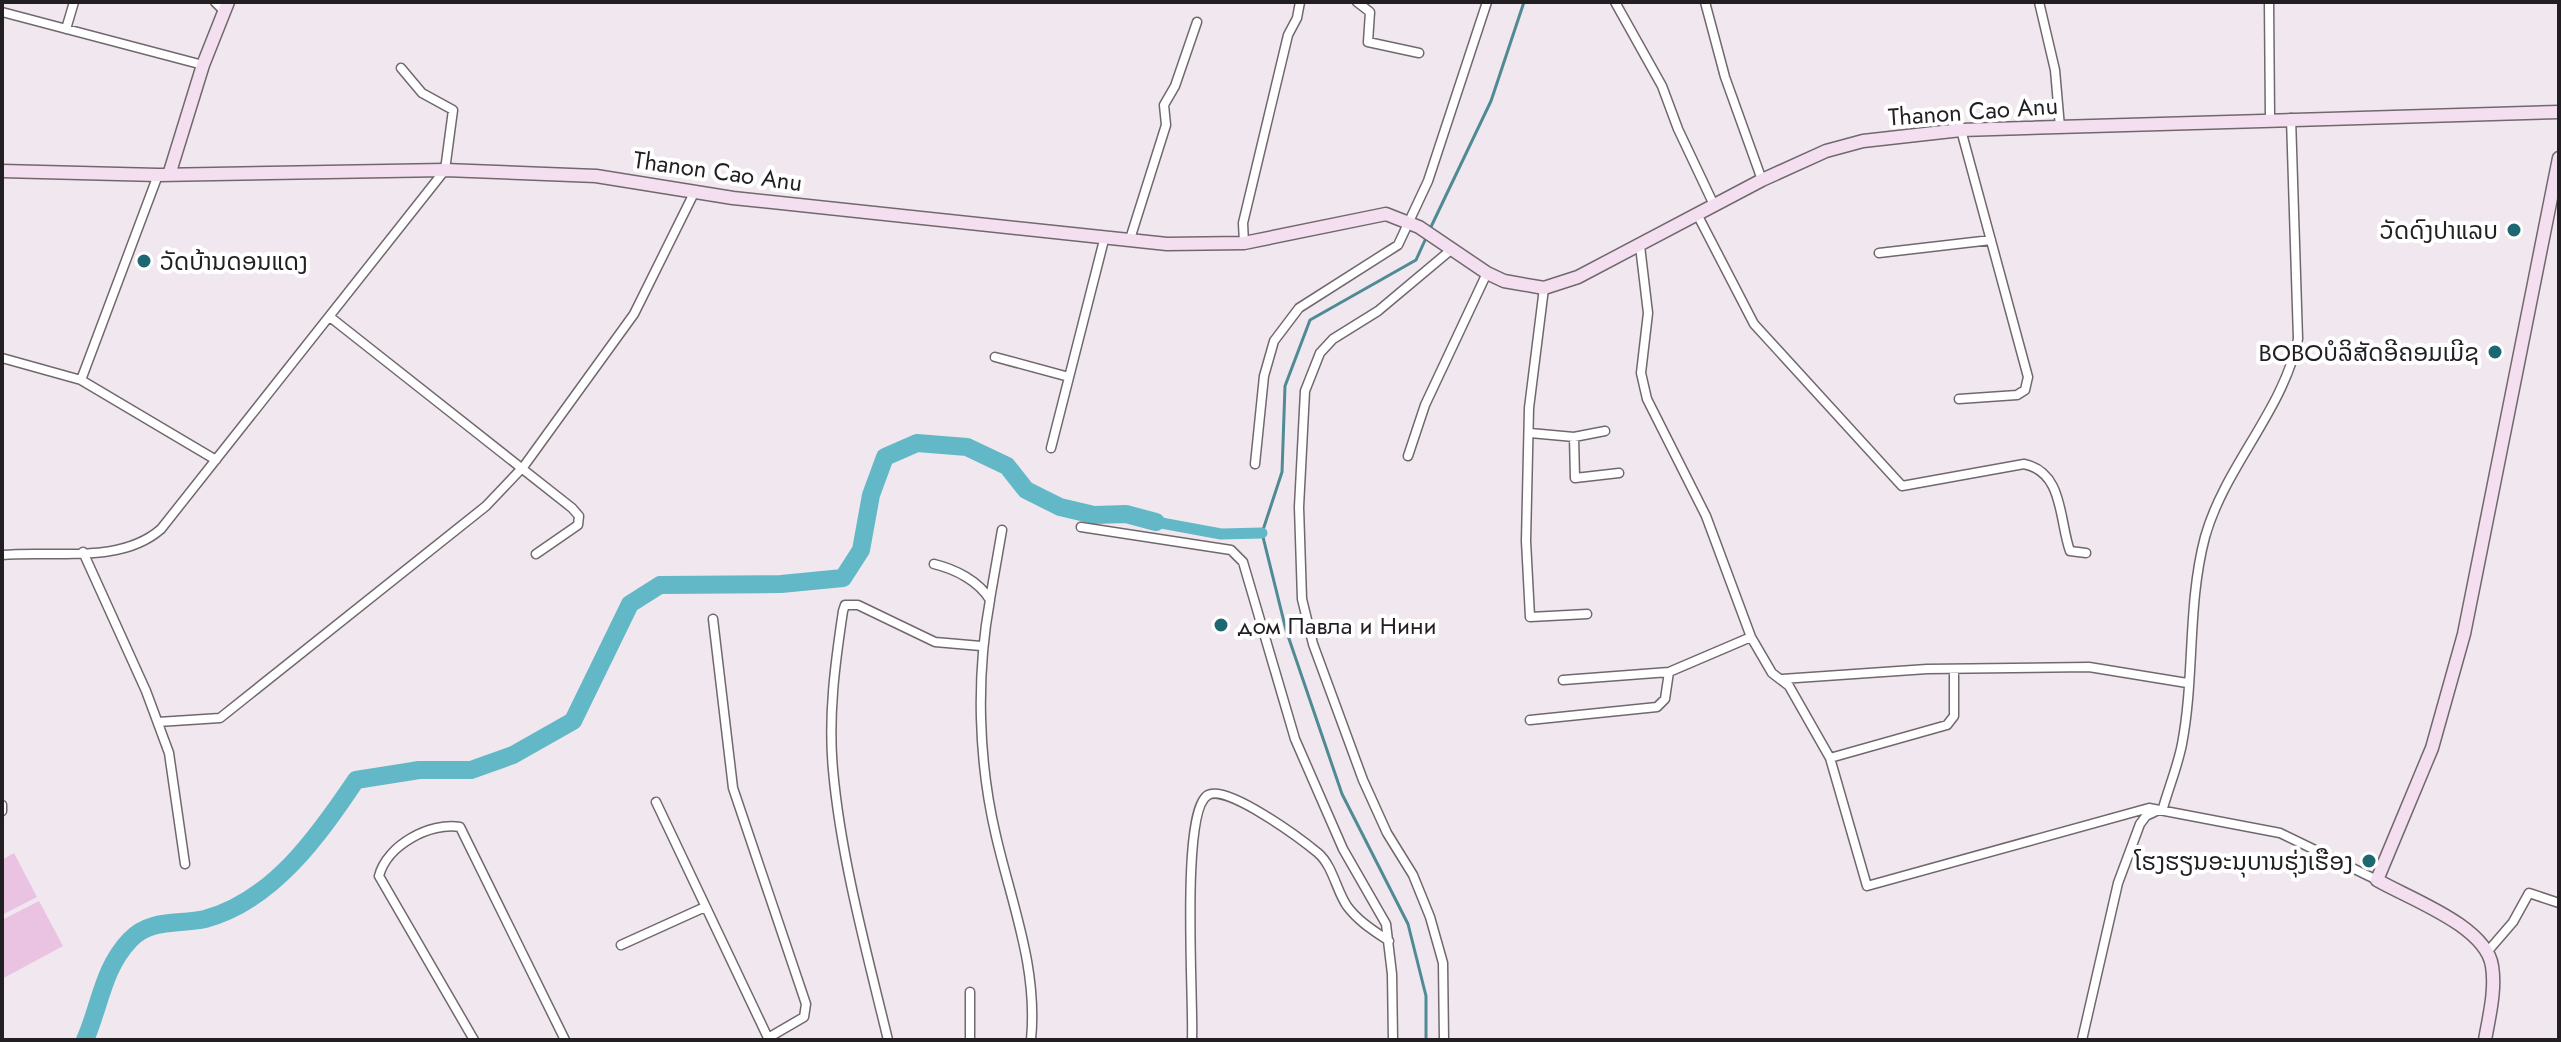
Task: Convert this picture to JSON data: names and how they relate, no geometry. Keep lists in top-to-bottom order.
{
  "streets": {
    "street": ["Thanon Cao Anu"]
  },
  "places": [
    "ວັດດົງປາແລບ",
    "ວັດບ້ານດອນແດງ",
    "BOBOບໍລິສັດອີຄອມເມີຊ",
    "дом Павла и Нини",
    "ໂຮງຮຽນອະນຸບານຮຸ່ງເຮືອງ"
  ]
}
